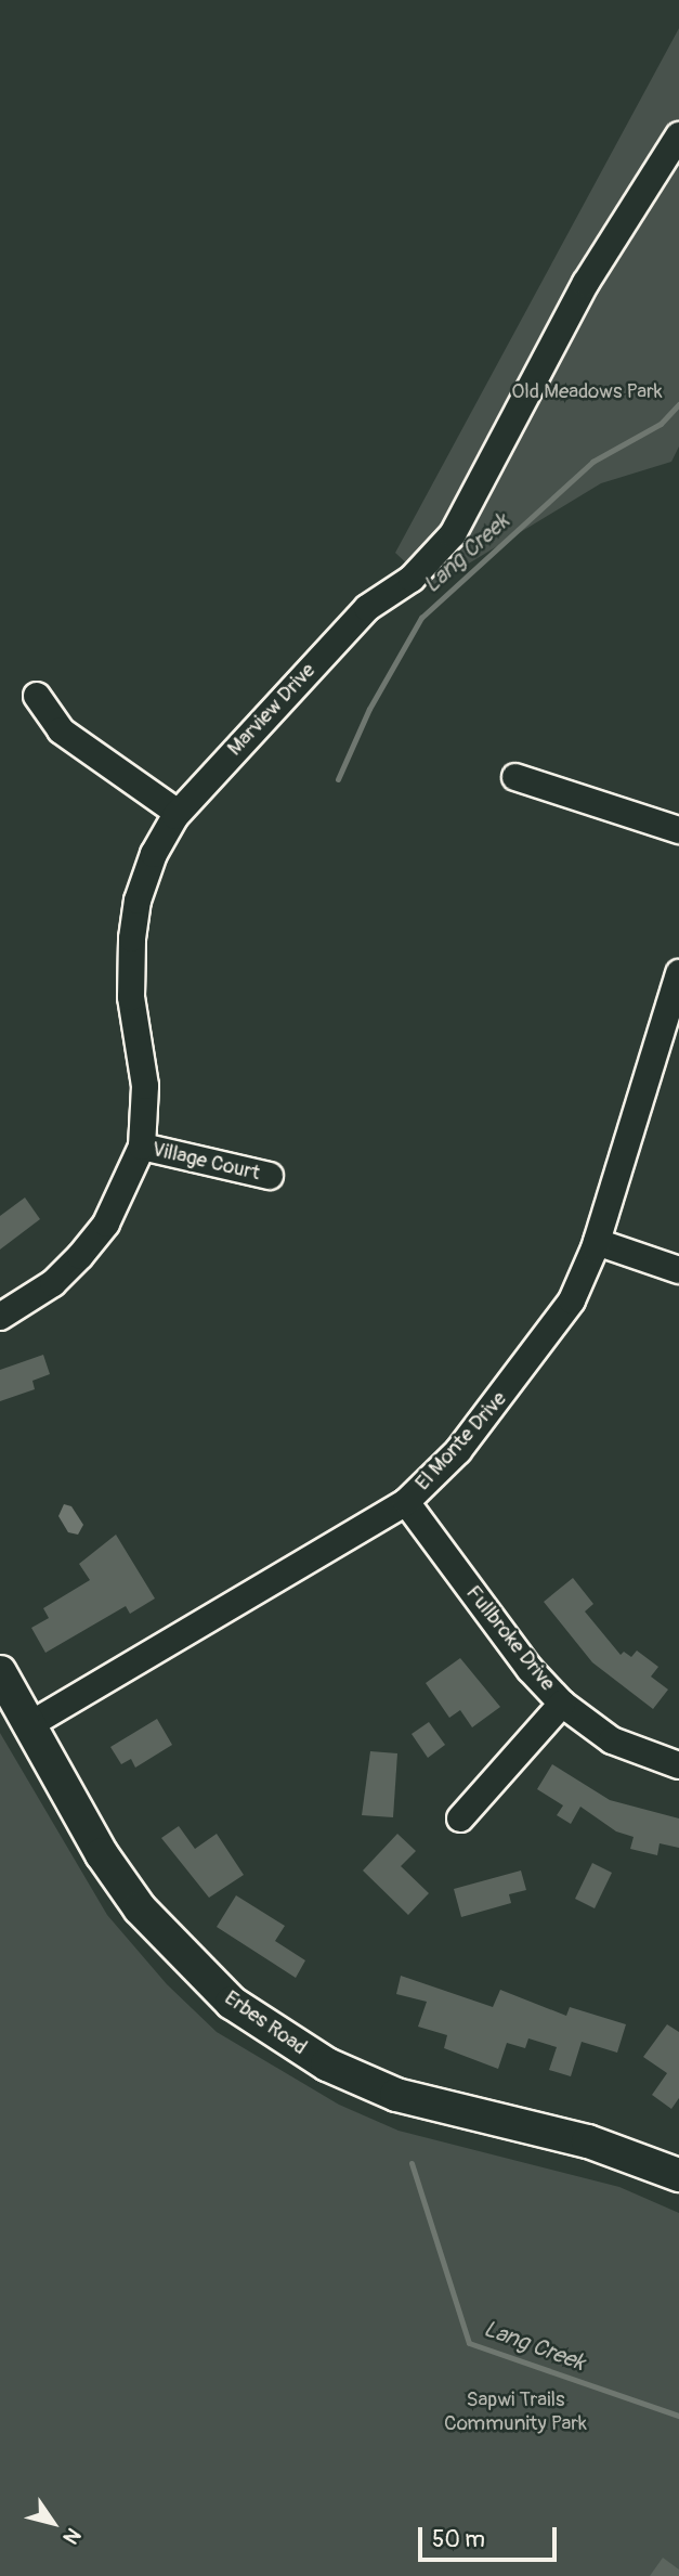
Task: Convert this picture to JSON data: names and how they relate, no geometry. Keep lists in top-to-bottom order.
{
  "streets": {
    "main road": ["Erbes Road"],
    "street": [
      "Marview Drive",
      "Village Court",
      "El Monte Drive",
      "Fullbroke Drive"
    ]
  },
  "crossings": [
    ["Marview Drive", "Village Court"],
    ["El Monte Drive", "Fullbroke Drive"],
    ["El Monte Drive", "Erbes Road"]
  ],
  "water": ["Lang Creek"],
  "parks": ["Old Meadows Park", "Sapwi Trails Community Park"],
  "scale_bar": "50 m",
  "north": "bottom right"
}
